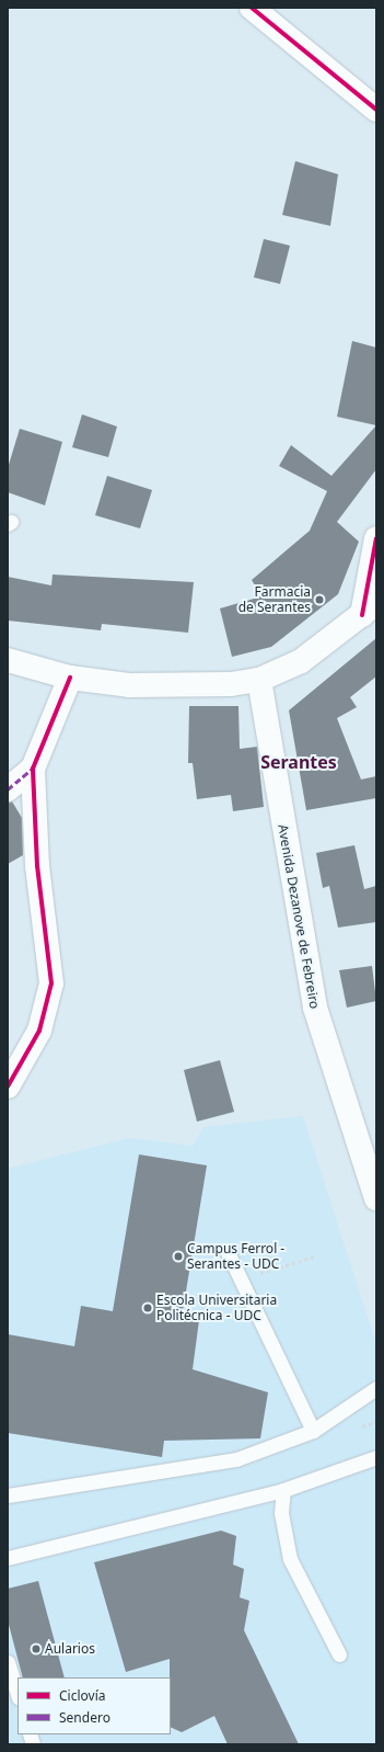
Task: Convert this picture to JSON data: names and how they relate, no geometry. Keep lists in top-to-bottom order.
{
  "streets": {
    "main road": ["Avenida Dezanove de Febreiro"]
  },
  "districts": ["Serantes"],
  "places": [
    "Farmacia de Serantes",
    "Campus Ferrol - Serantes - UDC",
    "Escola Universitaria Politécnica - UDC",
    "Aularios"
  ],
  "legend": ["Ciclovía", "Sendero"]
}
